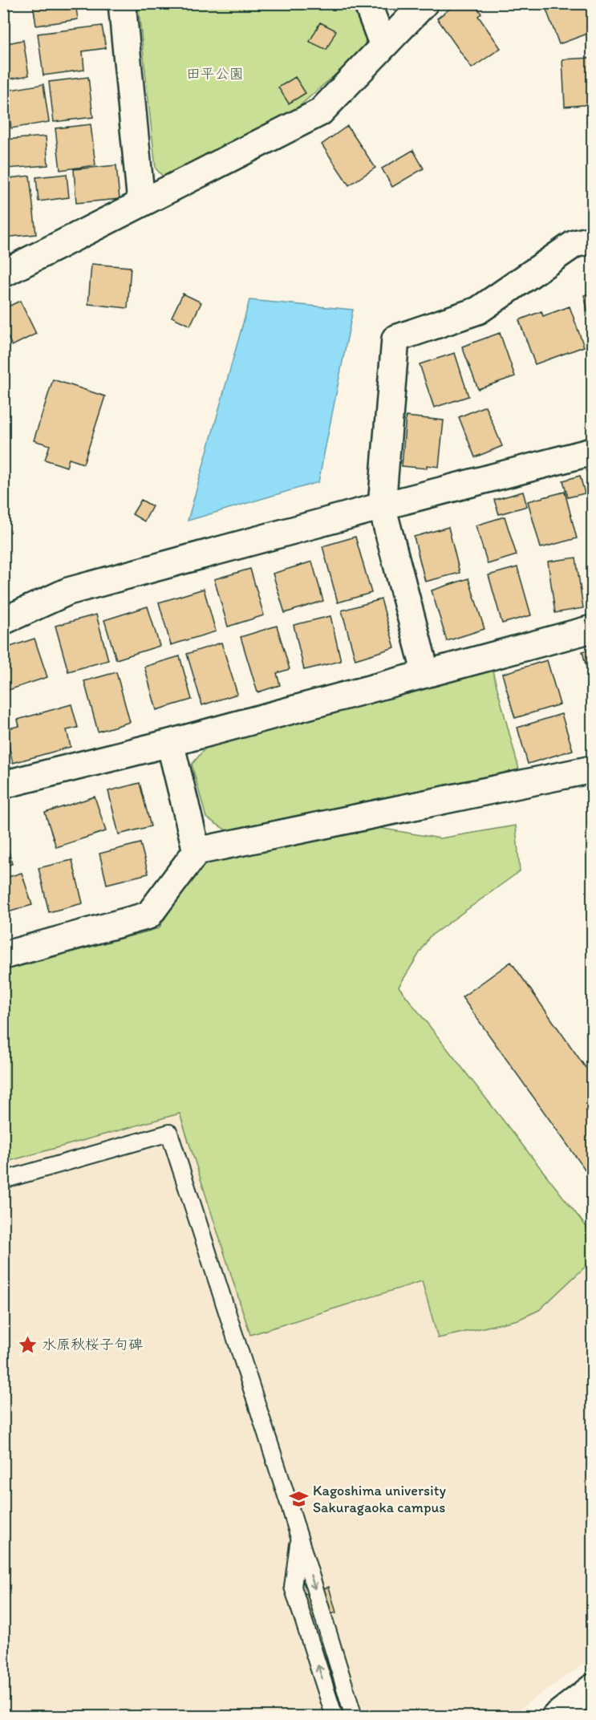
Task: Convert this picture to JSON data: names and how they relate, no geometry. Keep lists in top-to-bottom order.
{
  "parks": ["田平公園"],
  "places": {
    "place": ["水原秋桜子句碑"],
    "school or university": ["Kagoshima university Sakuragaoka campus"]
  }
}
